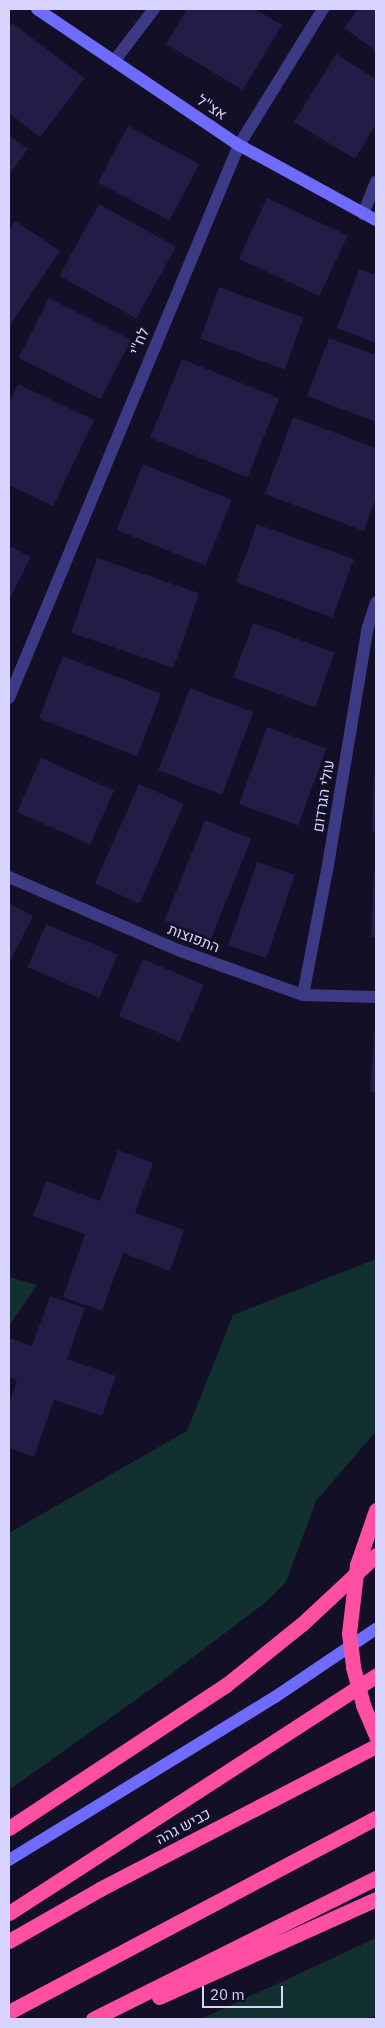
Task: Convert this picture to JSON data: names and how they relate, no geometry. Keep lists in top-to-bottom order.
{
  "streets": {
    "highway": ["כביש גהה"],
    "main road": ["אצ\"ל"],
    "street": ["לח\"י", "עולי הגרדום", "התפוצות"]
  },
  "crossings": [
    ["אצ\"ל", "לח\"י"],
    ["עולי הגרדום", "התפוצות"]
  ],
  "scale_bar": "20 m"
}
